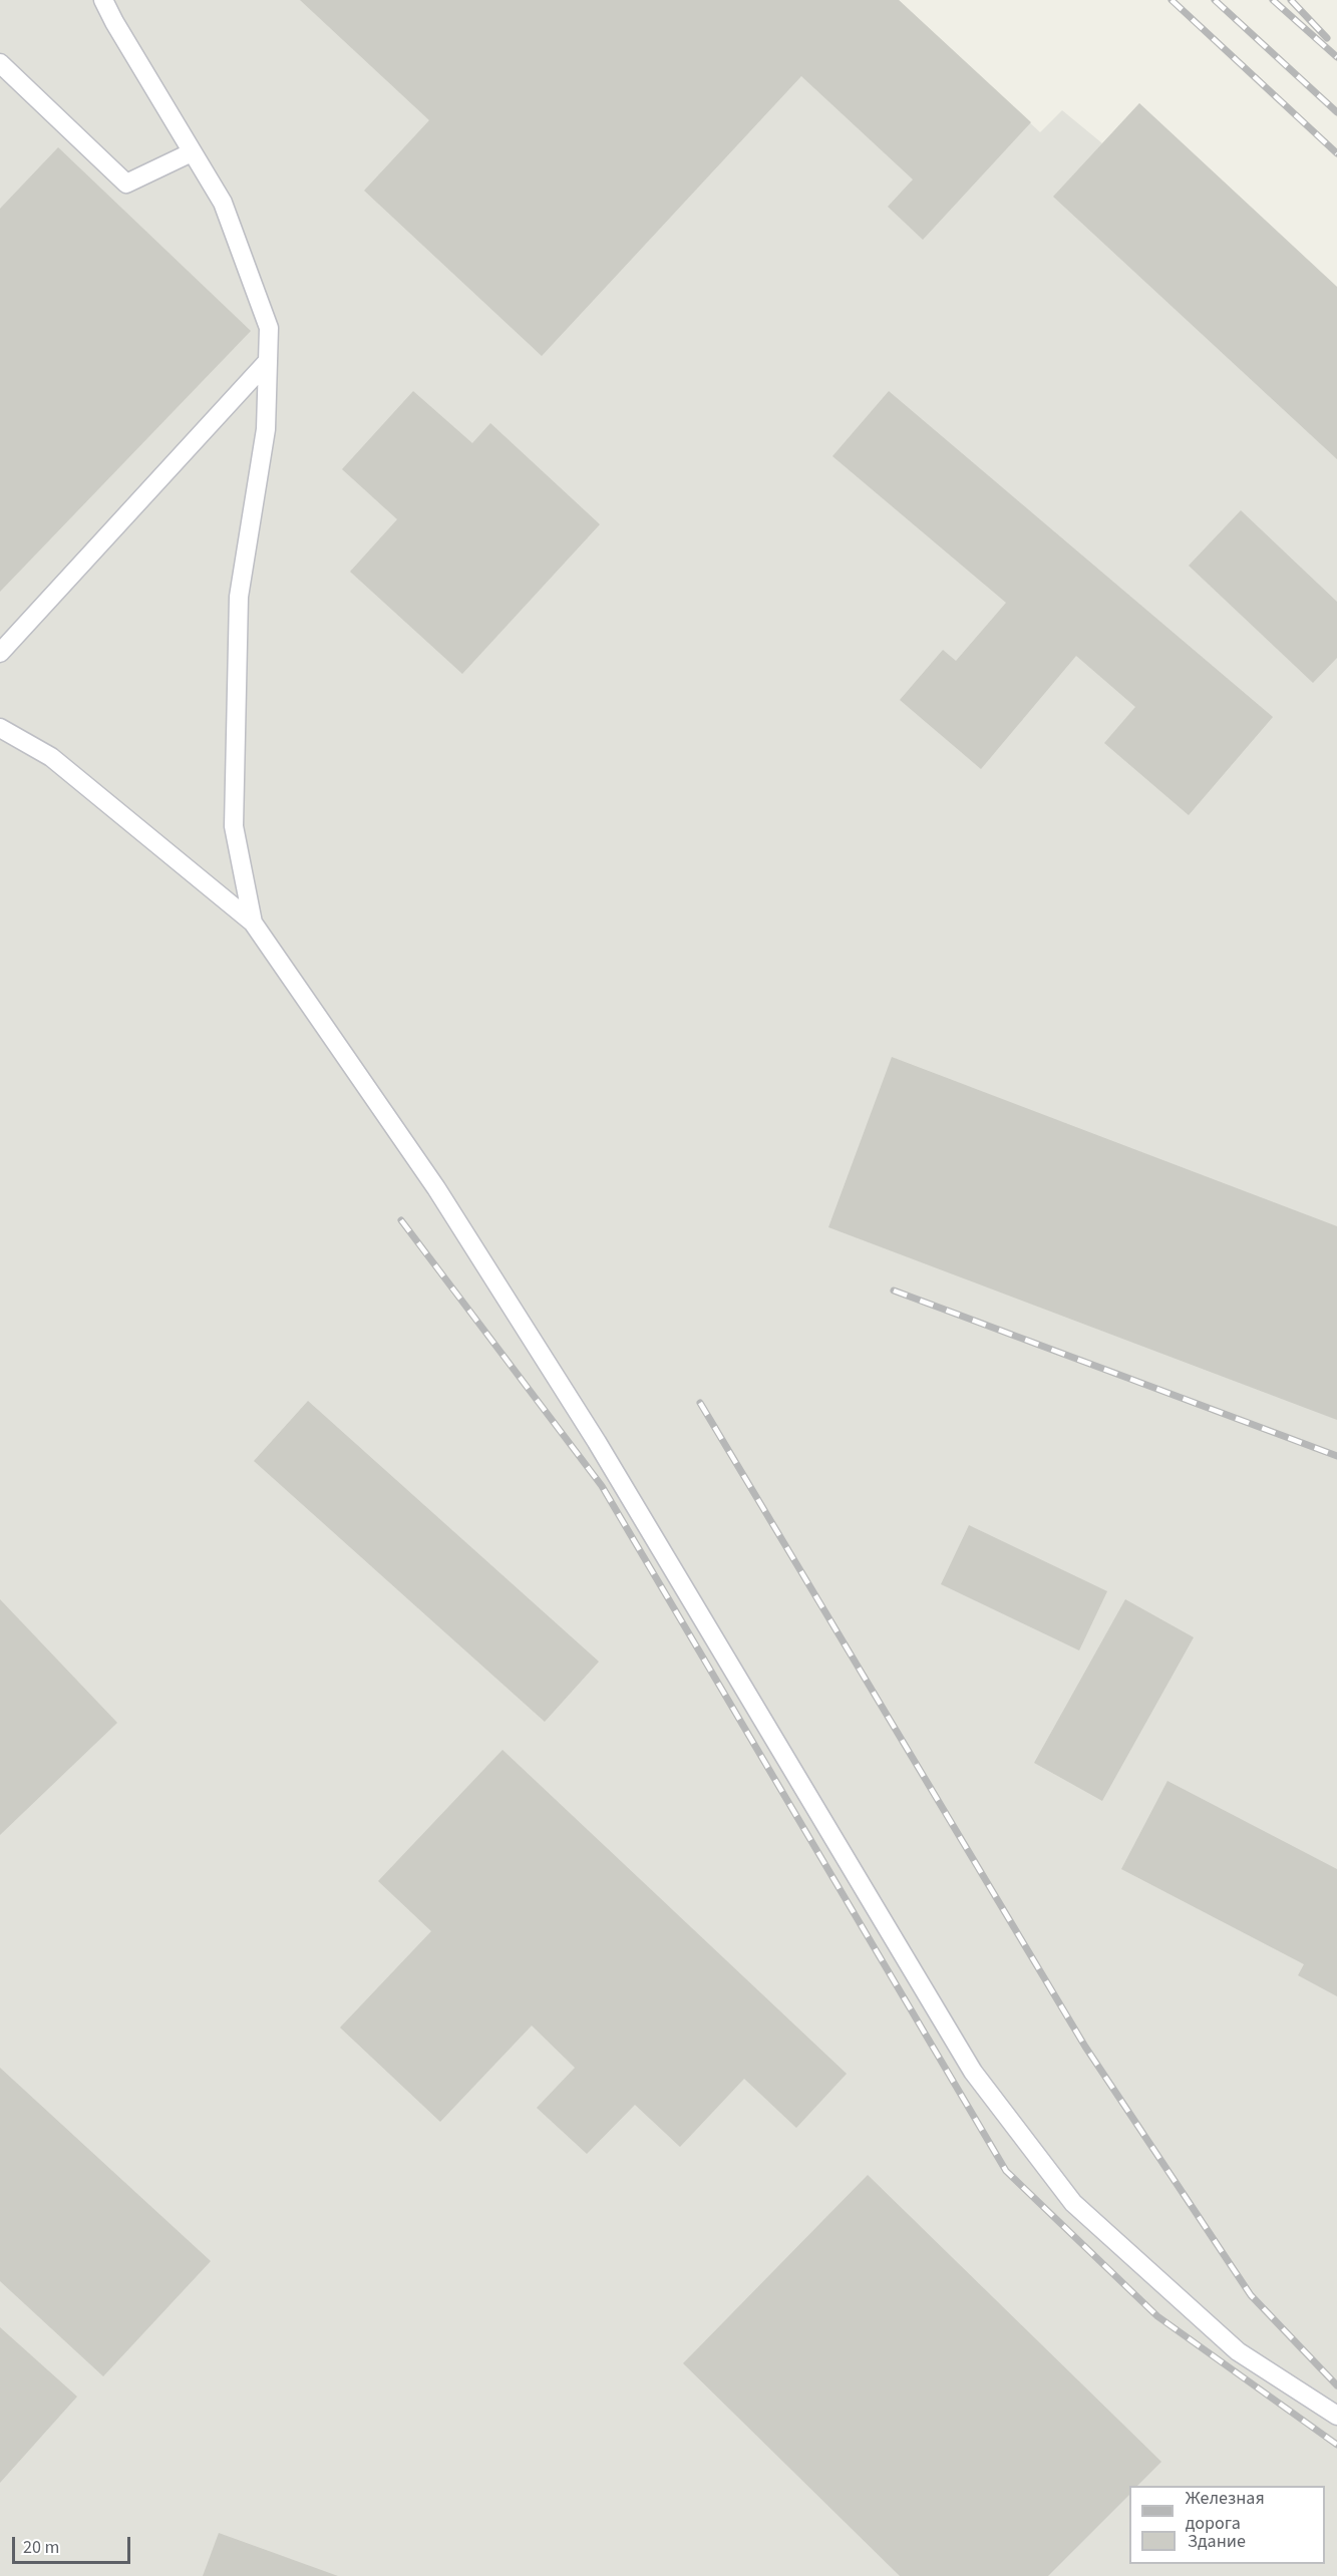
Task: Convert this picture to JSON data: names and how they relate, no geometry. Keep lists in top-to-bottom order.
{
  "legend": ["Железная дорога", "Здание"],
  "scale_bar": "20 m"
}
